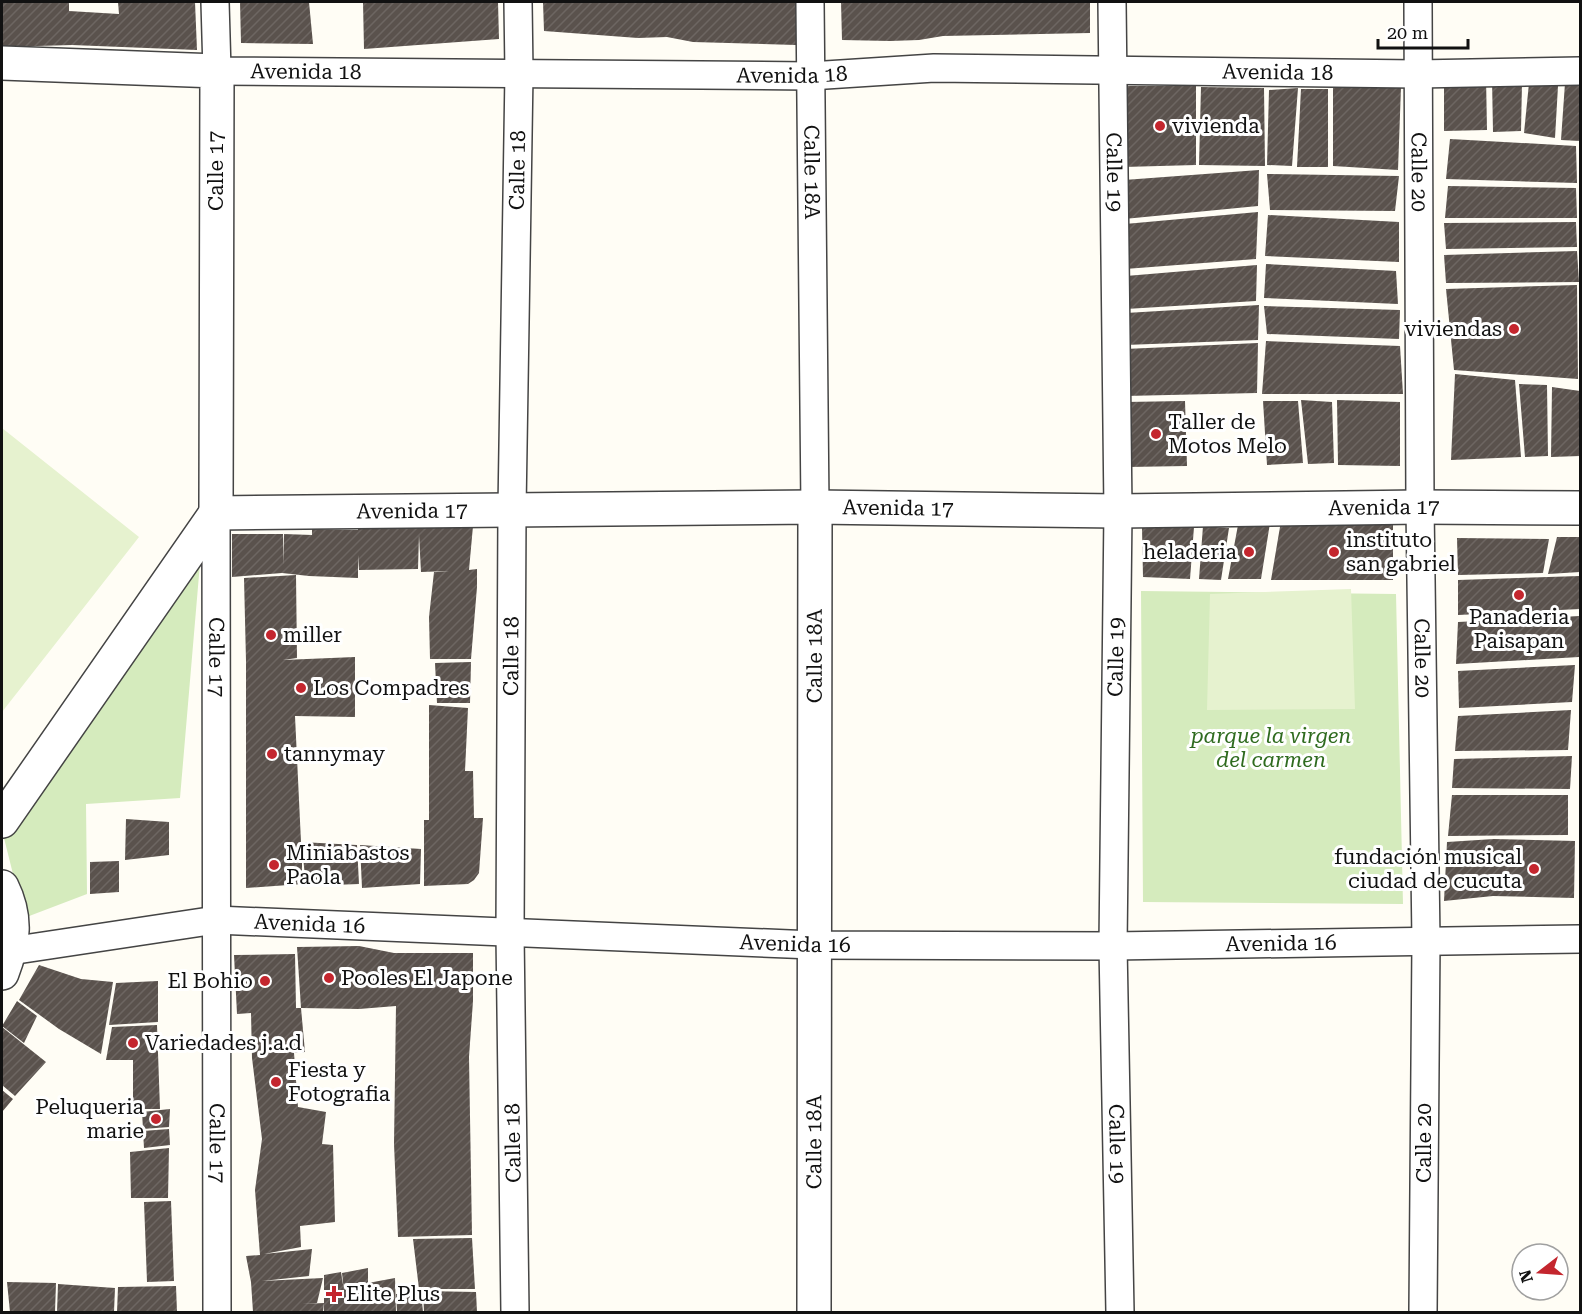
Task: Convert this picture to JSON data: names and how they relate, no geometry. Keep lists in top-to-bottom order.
{
  "streets": {
    "street": [
      "Avenida 18",
      "Calle 17",
      "Calle 18",
      "Calle 18A",
      "Calle 19",
      "Calle 20",
      "Avenida 17",
      "Avenida 16"
    ]
  },
  "crossings": [
    ["Avenida 18", "Calle 17"],
    ["Avenida 18", "Calle 18"],
    ["Avenida 18", "Calle 18A"],
    ["Avenida 18", "Calle 19"],
    ["Avenida 18", "Calle 20"],
    ["Calle 17", "Avenida 17"],
    ["Calle 17", "Avenida 16"],
    ["Calle 18", "Avenida 17"],
    ["Calle 18", "Avenida 16"],
    ["Calle 18A", "Avenida 17"],
    ["Calle 18A", "Avenida 16"],
    ["Calle 19", "Avenida 17"],
    ["Calle 19", "Avenida 16"],
    ["Calle 20", "Avenida 17"],
    ["Calle 20", "Avenida 16"]
  ],
  "parks": ["parque la virgen del carmen"],
  "places": {
    "other": [
      "vivienda",
      "viviendas",
      "Taller de Motos Melo",
      "heladeria",
      "instituto san gabriel",
      "Panaderia Paisapan",
      "miller",
      "Los Compadres",
      "tannymay",
      "Miniabastos Paola",
      "fundación musical ciudad de cucuta",
      "Pooles El Japone",
      "El Bohio",
      "Variedades j.a.d",
      "Fiesta y Fotografia",
      "Peluqueria marie"
    ],
    "health": ["Elite Plus"]
  },
  "scale_bar": "20 m",
  "north": "left"
}
